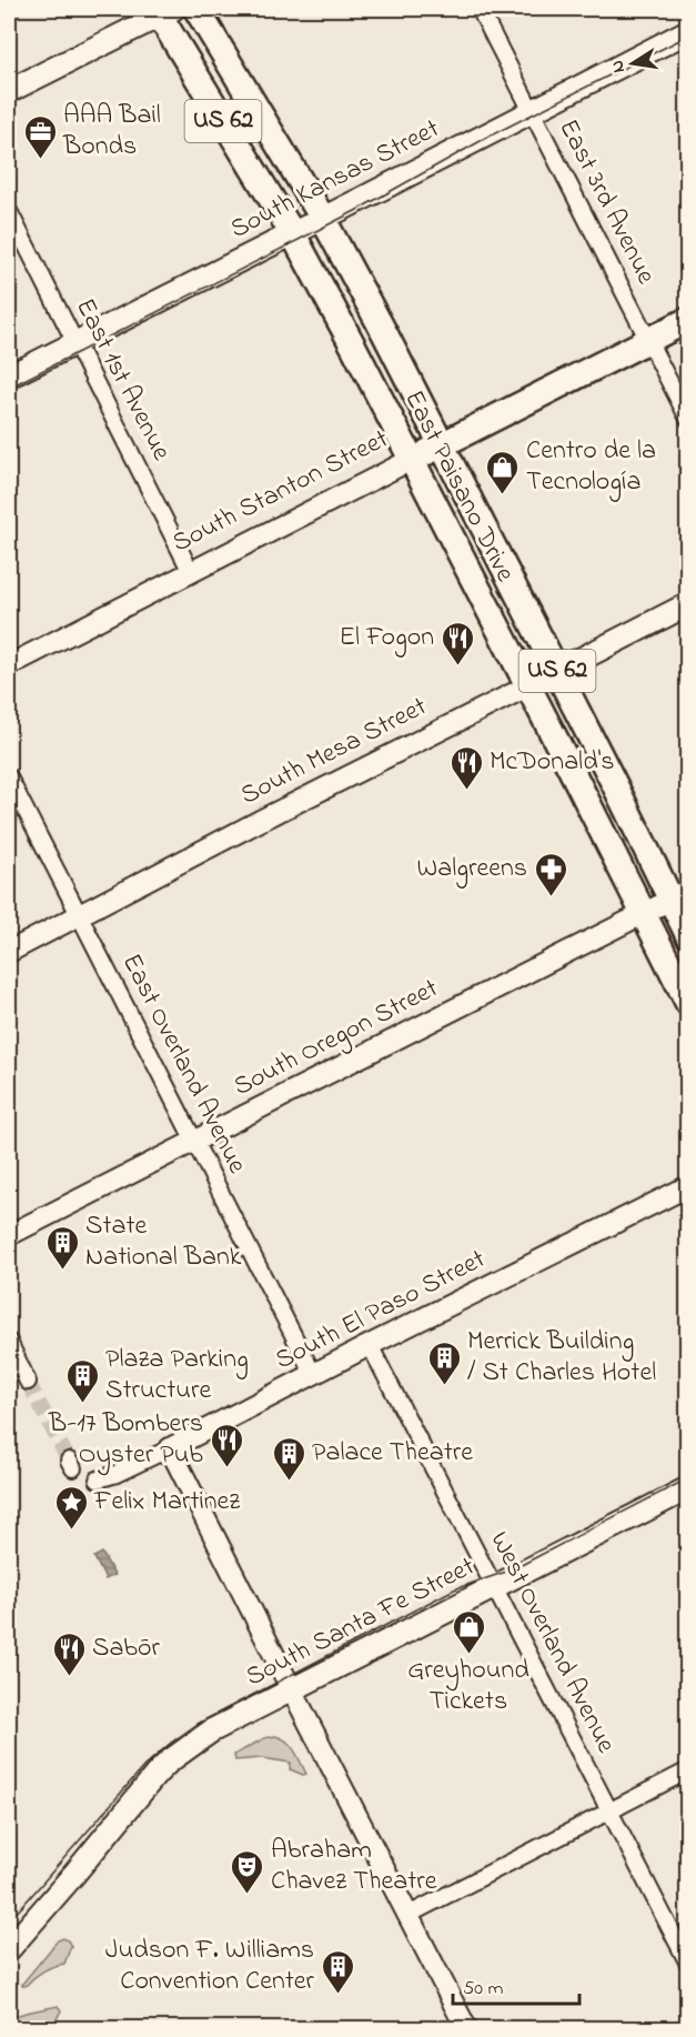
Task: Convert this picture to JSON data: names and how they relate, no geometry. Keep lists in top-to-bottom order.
{
  "streets": {
    "main road": [
      "US 62",
      "South Kansas Street",
      "East Paisano Drive",
      "South Stanton Street",
      "South Mesa Street",
      "South Santa Fe Street"
    ],
    "street": [
      "East 3rd Avenue",
      "East 1st Avenue",
      "South Oregon Street",
      "East Overland Avenue",
      "South El Paso Street",
      "West Overland Avenue"
    ]
  },
  "crossings": [
    ["South Kansas Street", "East 3rd Avenue"],
    ["South Kansas Street", "East 1st Avenue"],
    ["South Kansas Street", "East Paisano Drive"],
    ["East 3rd Avenue", "South Stanton Street"],
    ["East 1st Avenue", "South Stanton Street"],
    ["East Paisano Drive", "South Stanton Street"],
    ["East Paisano Drive", "South Mesa Street"],
    ["East Paisano Drive", "South Oregon Street"],
    ["South Mesa Street", "East Overland Avenue"],
    ["South Oregon Street", "East Overland Avenue"],
    ["East Overland Avenue", "South El Paso Street"],
    ["South El Paso Street", "West Overland Avenue"],
    ["South Santa Fe Street", "West Overland Avenue"]
  ],
  "places": {
    "office": ["AAA Bail Bonds"],
    "shop": ["Centro de la Tecnología", "Greyhound Tickets"],
    "restaurant": [
      "El Fogon",
      "McDonald's",
      "B-17 Bombers Oyster Pub",
      "Sabōr"
    ],
    "pharmacy": ["Walgreens"],
    "building": [
      "State National Bank",
      "Merrick Building / St Charles Hotel",
      "Plaza Parking Structure",
      "Palace Theatre",
      "Judson F. Williams Convention Center"
    ],
    "place": ["Felix Martinez"],
    "theatre": ["Abraham Chavez Theatre"]
  },
  "scale_bar": "50 m",
  "north": "left"
}
